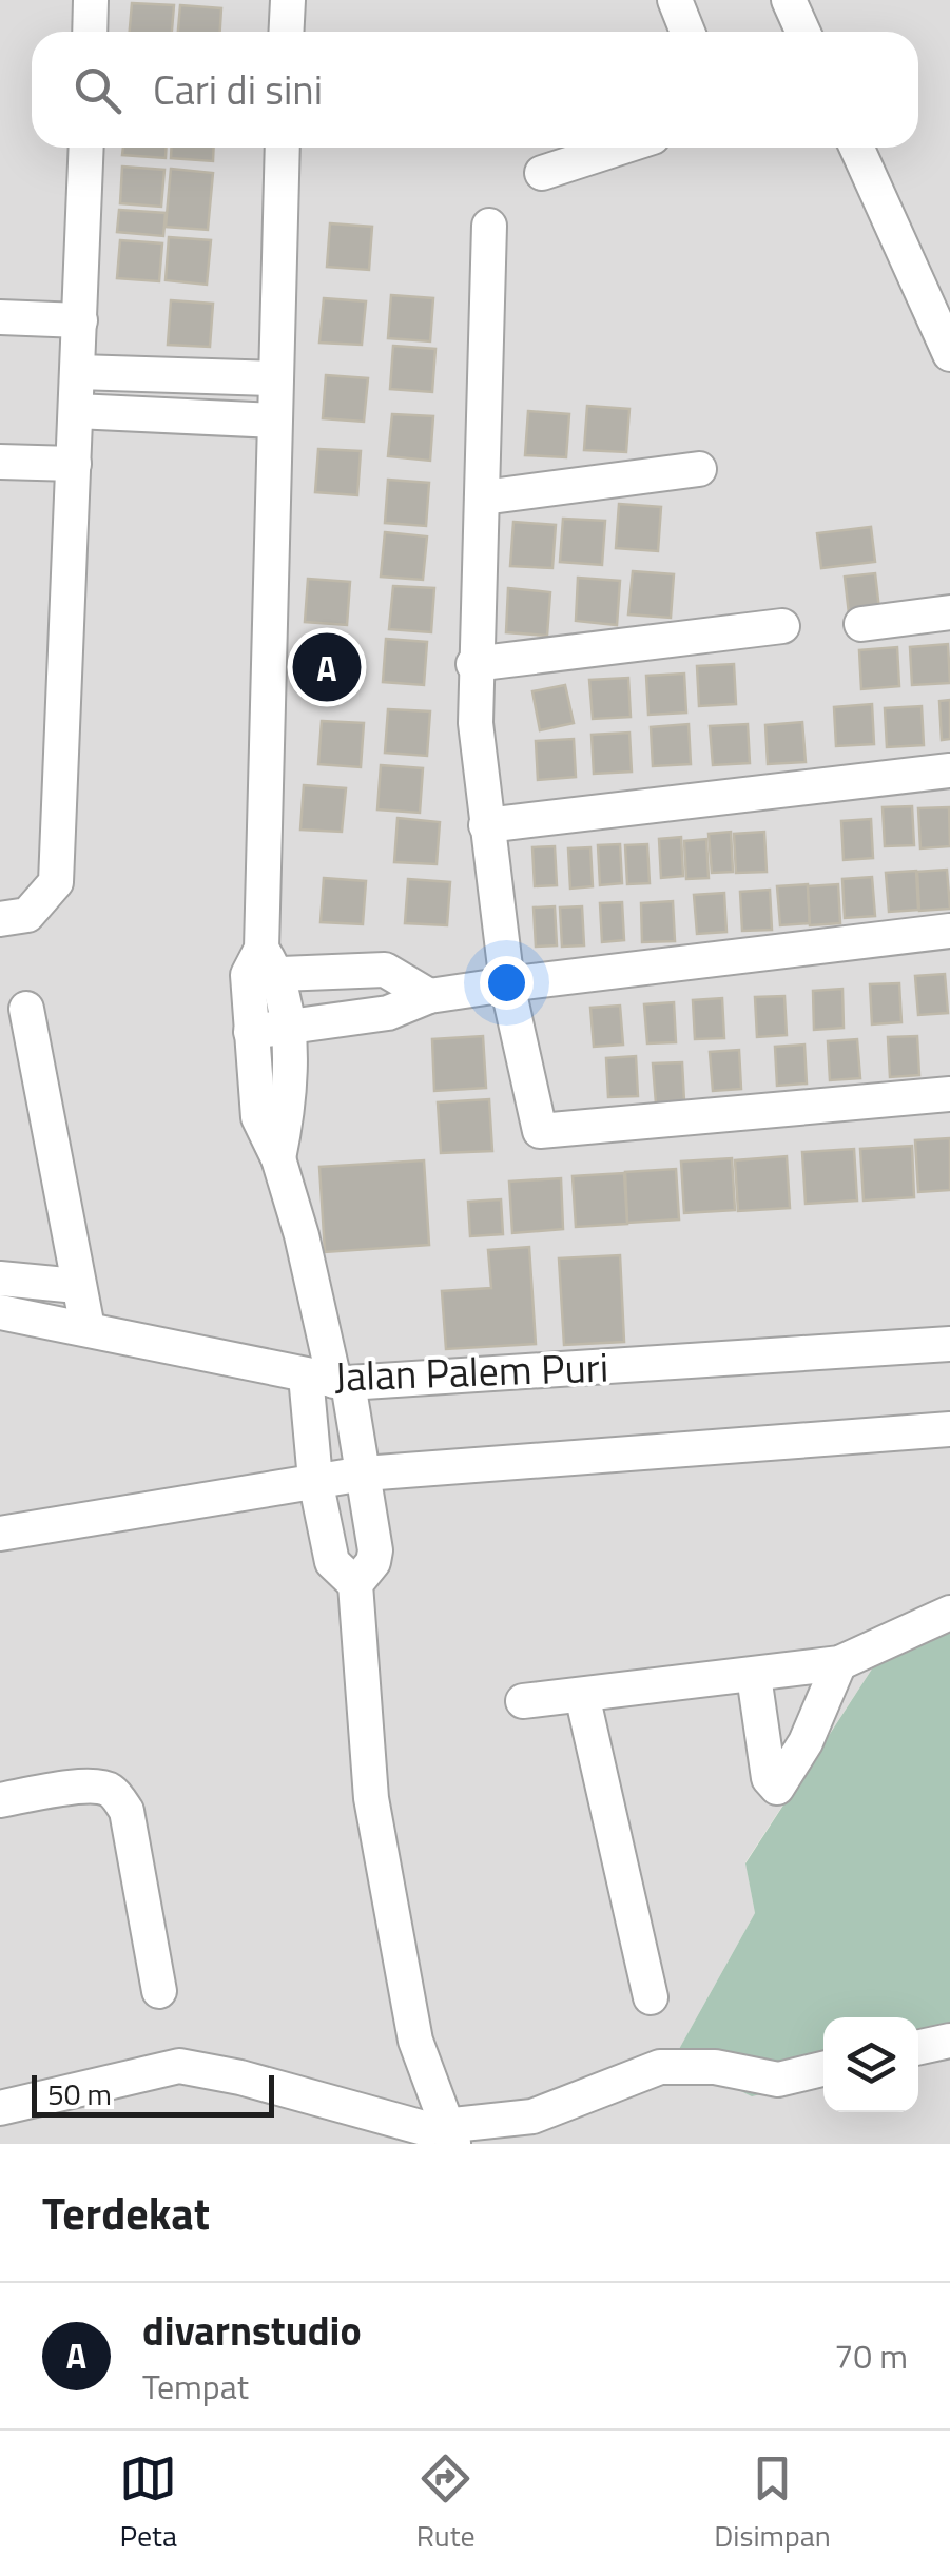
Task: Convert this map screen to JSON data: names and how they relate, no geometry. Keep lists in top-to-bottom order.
{
  "streets": {
    "street": ["Jalan Palem Puri"]
  },
  "scale_bar": "50 m",
  "page": {
    "search": "Cari di sini",
    "pins": "A",
    "scale": "50 m",
    "heading": "Terdekat",
    "list": [
      {
        "mark": "A",
        "name": "divarnstudio",
        "note": "Tempat",
        "value": "70 m"
      }
    ],
    "nav": ["Peta", "Rute", "Disimpan"]
  }
}
